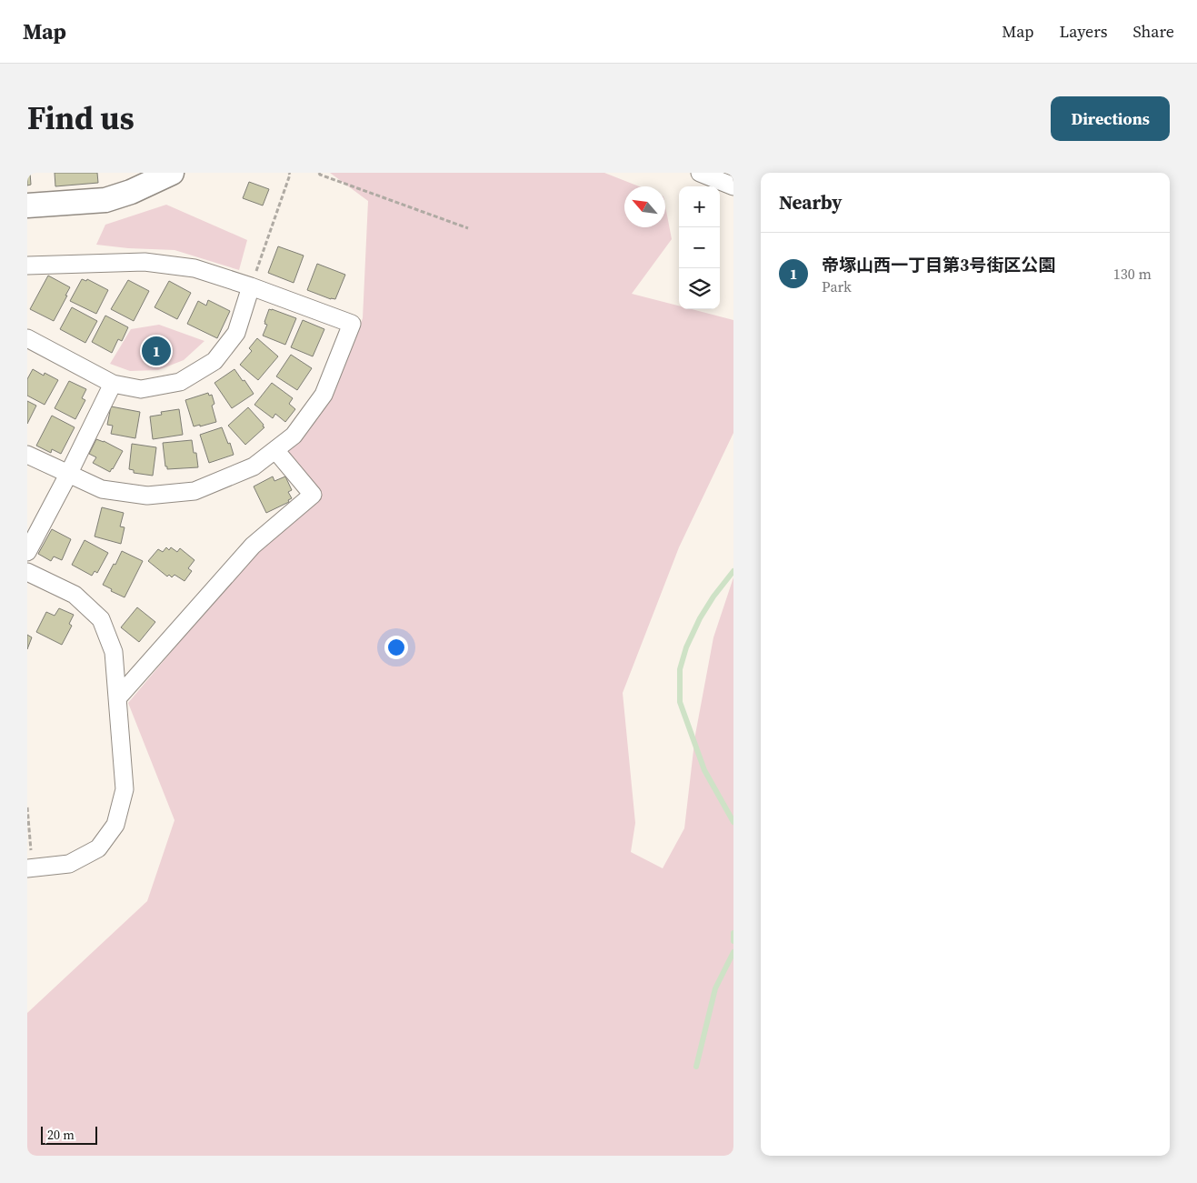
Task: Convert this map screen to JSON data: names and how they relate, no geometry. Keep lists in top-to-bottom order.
{
  "scale_bar": "20 m",
  "north": "top left",
  "page": {
    "header": "Map",
    "nav": ["Map", "Layers", "Share"],
    "title": "Find us",
    "buttons": "Directions",
    "heading": "Nearby",
    "map_buttons": ["+", "−"],
    "list": [
      {
        "mark": "1",
        "name": "帝塚山西一丁目第3号街区公園",
        "note": "Park",
        "value": "130 m"
      }
    ],
    "pins": "1",
    "scale": "20 m"
  }
}
